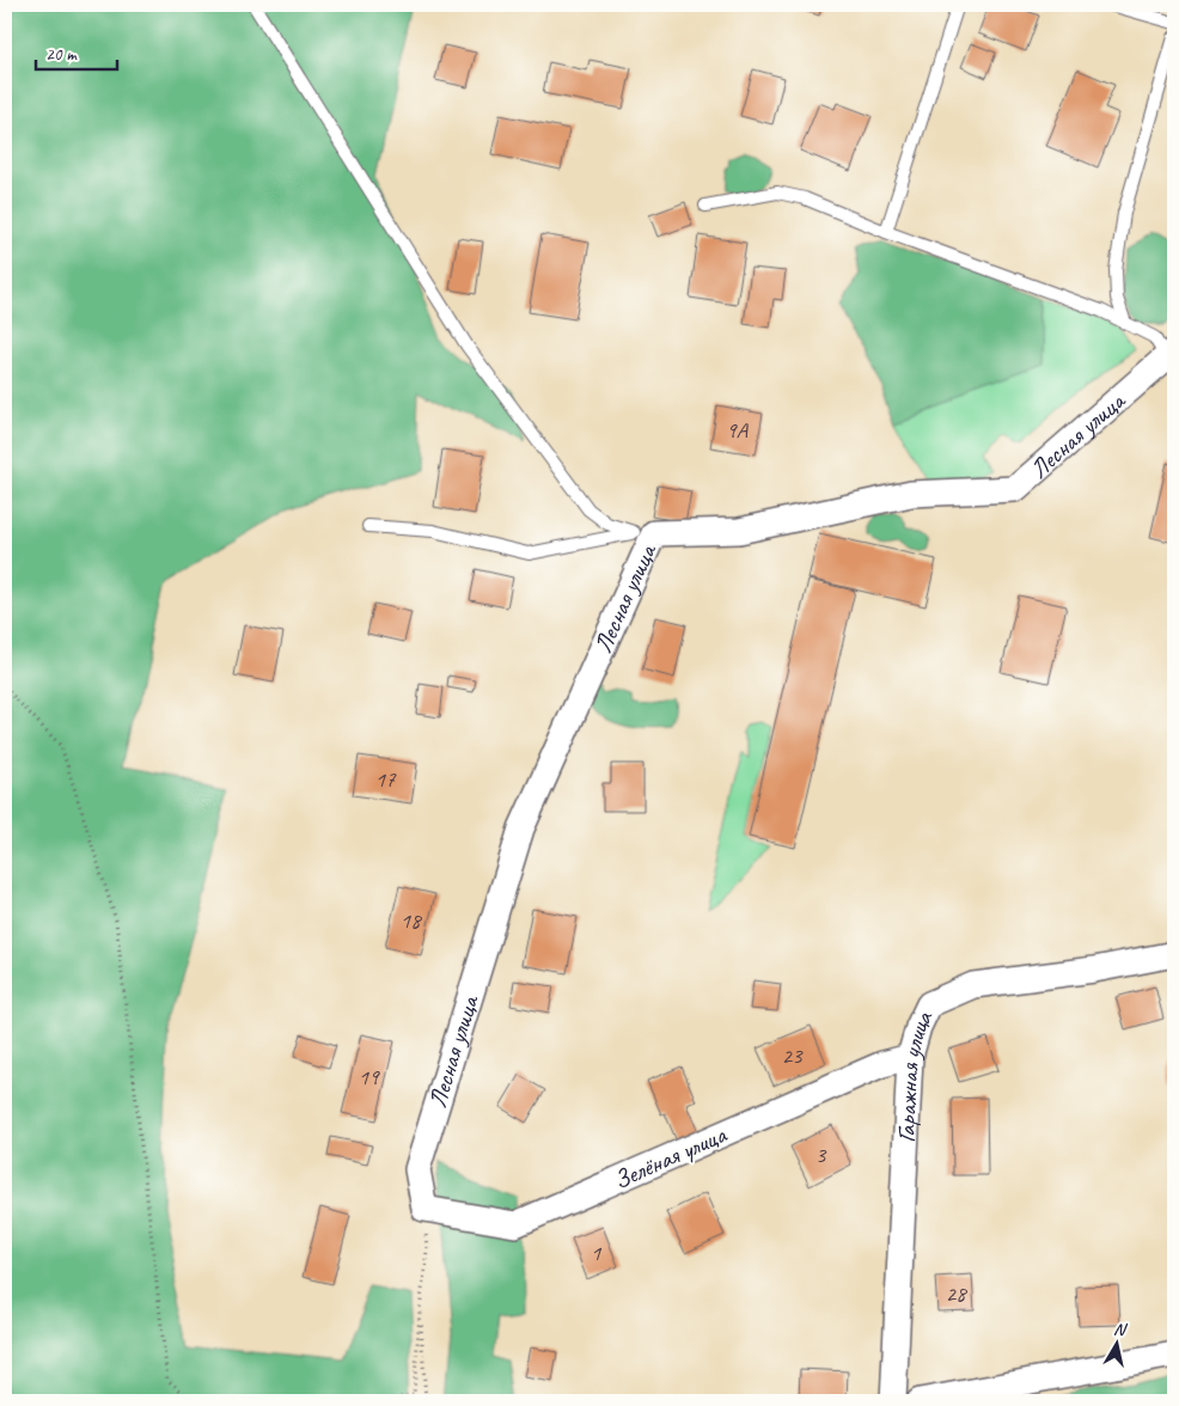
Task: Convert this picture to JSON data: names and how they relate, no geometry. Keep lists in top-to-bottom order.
{
  "streets": {
    "street": ["Лесная улица", "Гаражная улица", "Зелёная улица"]
  },
  "crossings": [
    ["Лесная улица", "Зелёная улица"],
    ["Гаражная улица", "Зелёная улица"]
  ],
  "house_numbers": [
    "9А",
    "17",
    "18",
    "23",
    "19",
    "3",
    "1",
    "28"
  ],
  "scale_bar": "20 m",
  "north": "top"
}
